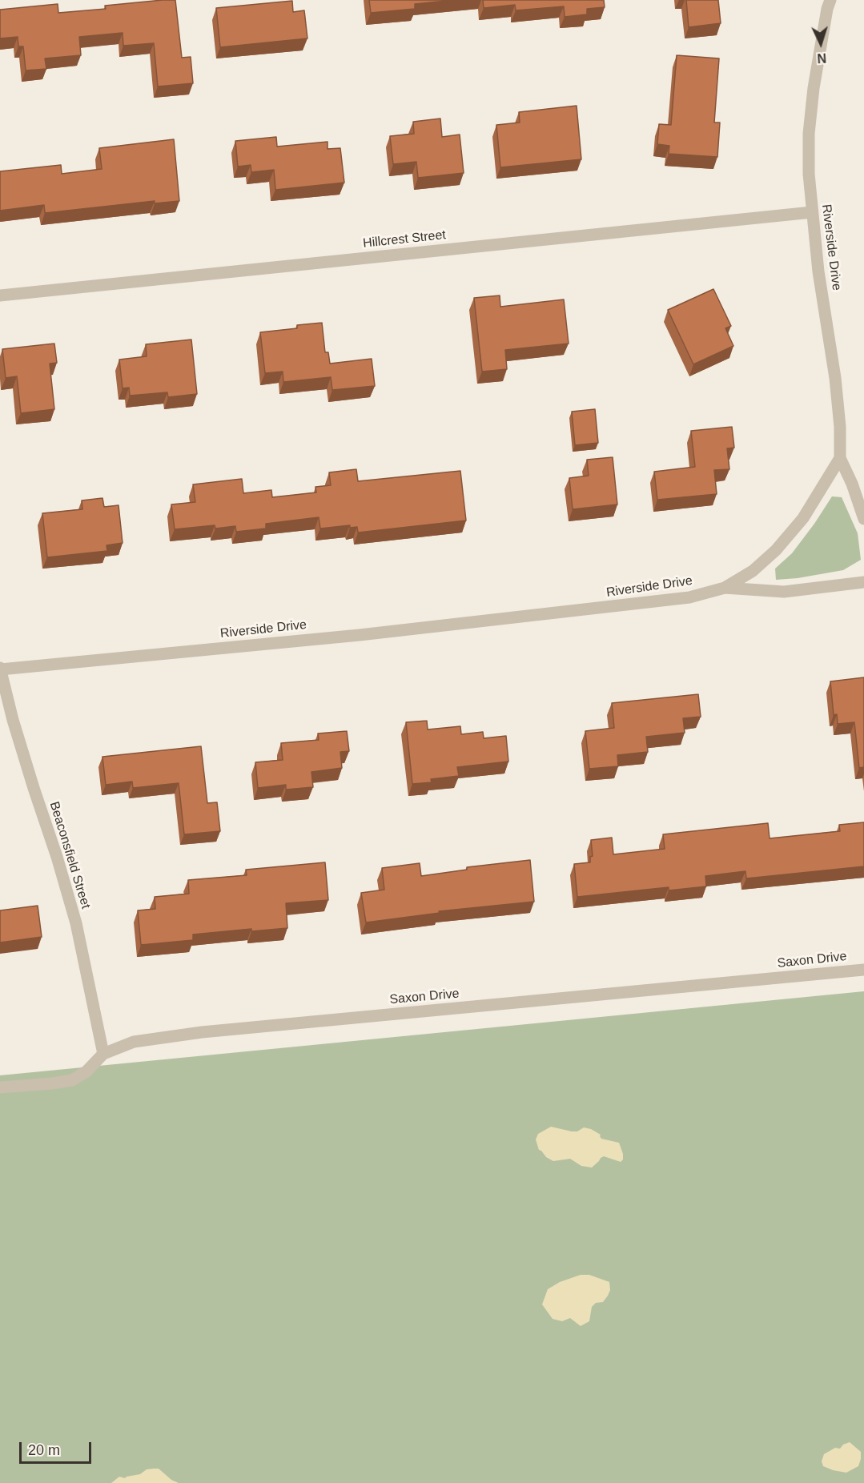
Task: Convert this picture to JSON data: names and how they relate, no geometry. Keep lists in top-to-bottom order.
{
  "streets": {
    "street": [
      "Hillcrest Street",
      "Riverside Drive",
      "Beaconsfield Street",
      "Saxon Drive"
    ]
  },
  "crossings": [
    ["Hillcrest Street", "Riverside Drive"],
    ["Riverside Drive", "Beaconsfield Street"],
    ["Beaconsfield Street", "Saxon Drive"]
  ],
  "scale_bar": "20 m",
  "north": "bottom"
}
